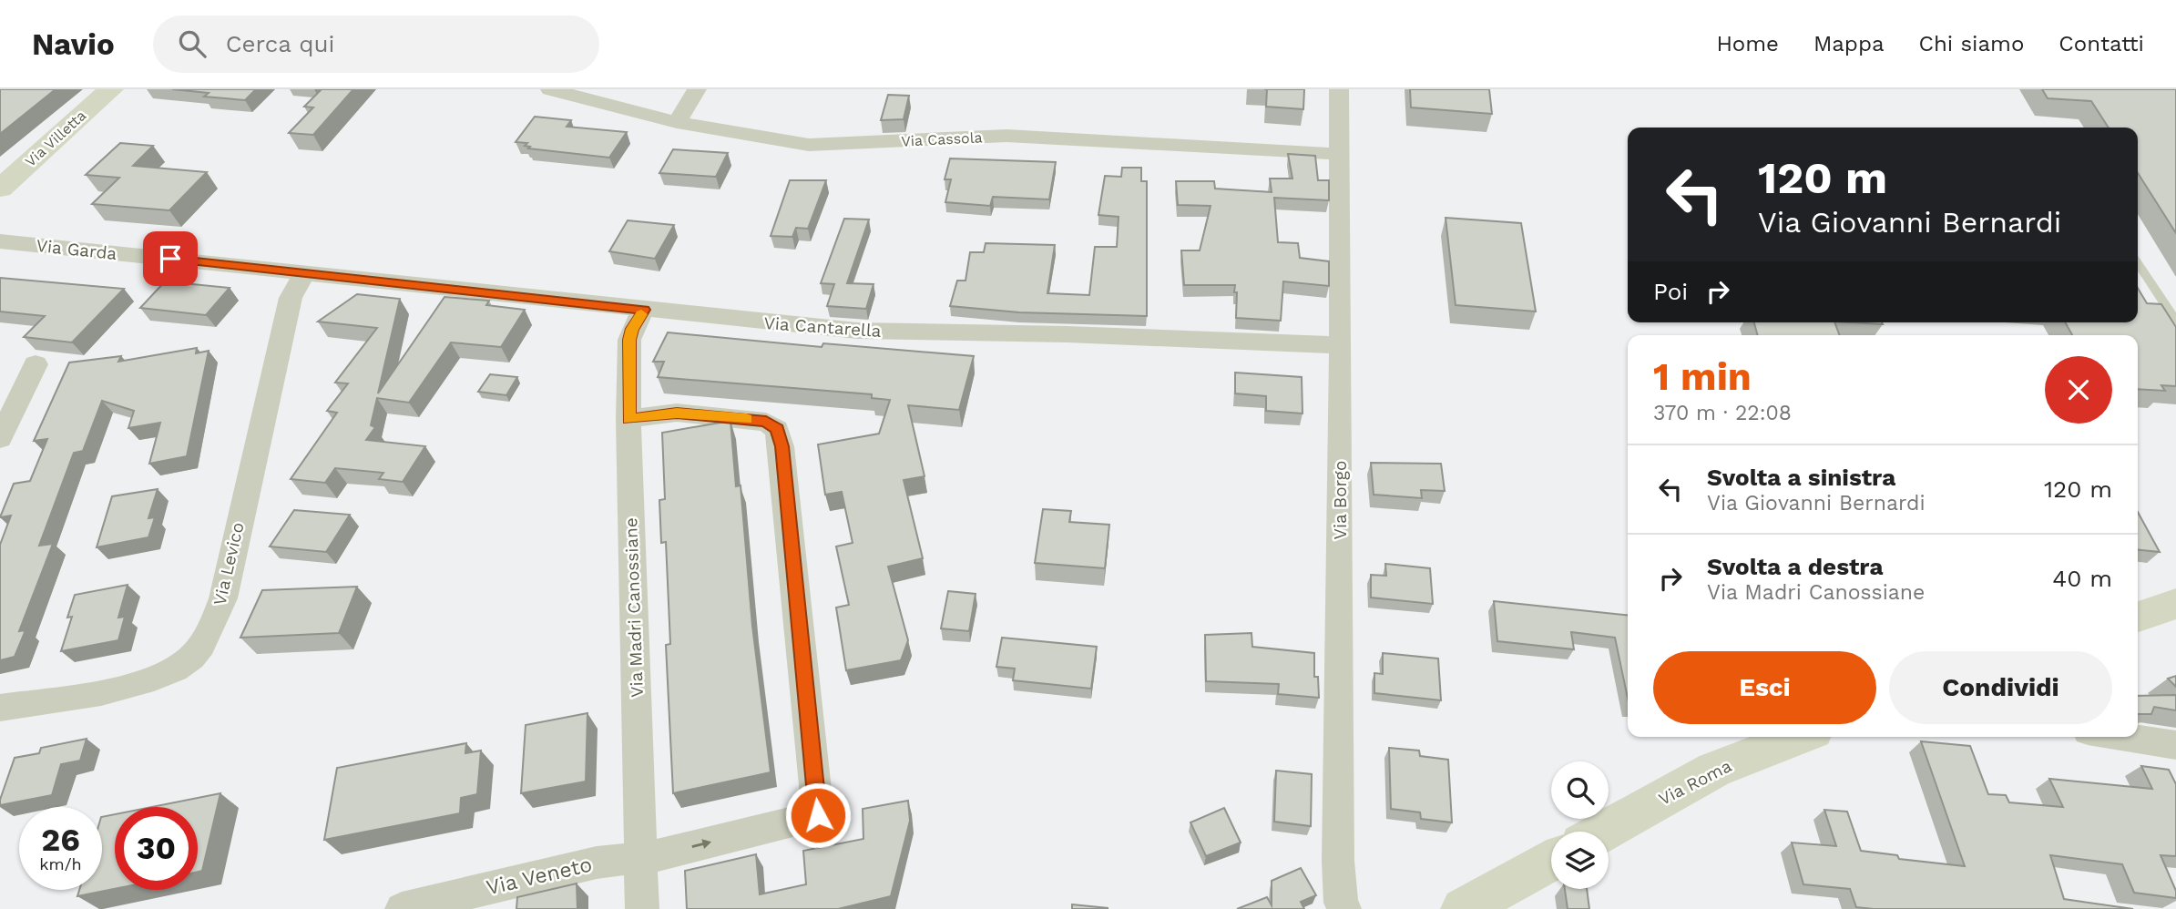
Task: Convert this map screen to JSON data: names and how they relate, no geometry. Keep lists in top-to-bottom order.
{
  "streets": {
    "main road": ["Via Villetta", "Via Roma"],
    "street": [
      "Via Cassola",
      "Via Garda",
      "Via Cantarella",
      "Via Borgo",
      "Via Levico",
      "Via Madri Canossiane",
      "Via Veneto"
    ]
  },
  "crossings": [
    ["Via Cassola", "Via Borgo"],
    ["Via Garda", "Via Cantarella"],
    ["Via Garda", "Via Levico"],
    ["Via Cantarella", "Via Borgo"],
    ["Via Cantarella", "Via Levico"],
    ["Via Cantarella", "Via Madri Canossiane"],
    ["Via Madri Canossiane", "Via Veneto"]
  ],
  "page": {
    "header": "Navio",
    "search": "Cerca qui",
    "nav": [
      "Home",
      "Mappa",
      "Chi siamo",
      "Contatti"
    ],
    "turn": ["120 m", "Via Giovanni Bernardi"],
    "then": "Poi",
    "heading": ["1 min", "370 m · 22:08"],
    "list": [
      {
        "name": "Svolta a sinistra",
        "note": "Via Giovanni Bernardi",
        "value": "120 m"
      },
      {
        "name": "Svolta a destra",
        "note": "Via Madri Canossiane",
        "value": "40 m"
      }
    ],
    "buttons": ["Esci", "Condividi"],
    "speed": "26 km/h",
    "limit": "30"
  }
}
